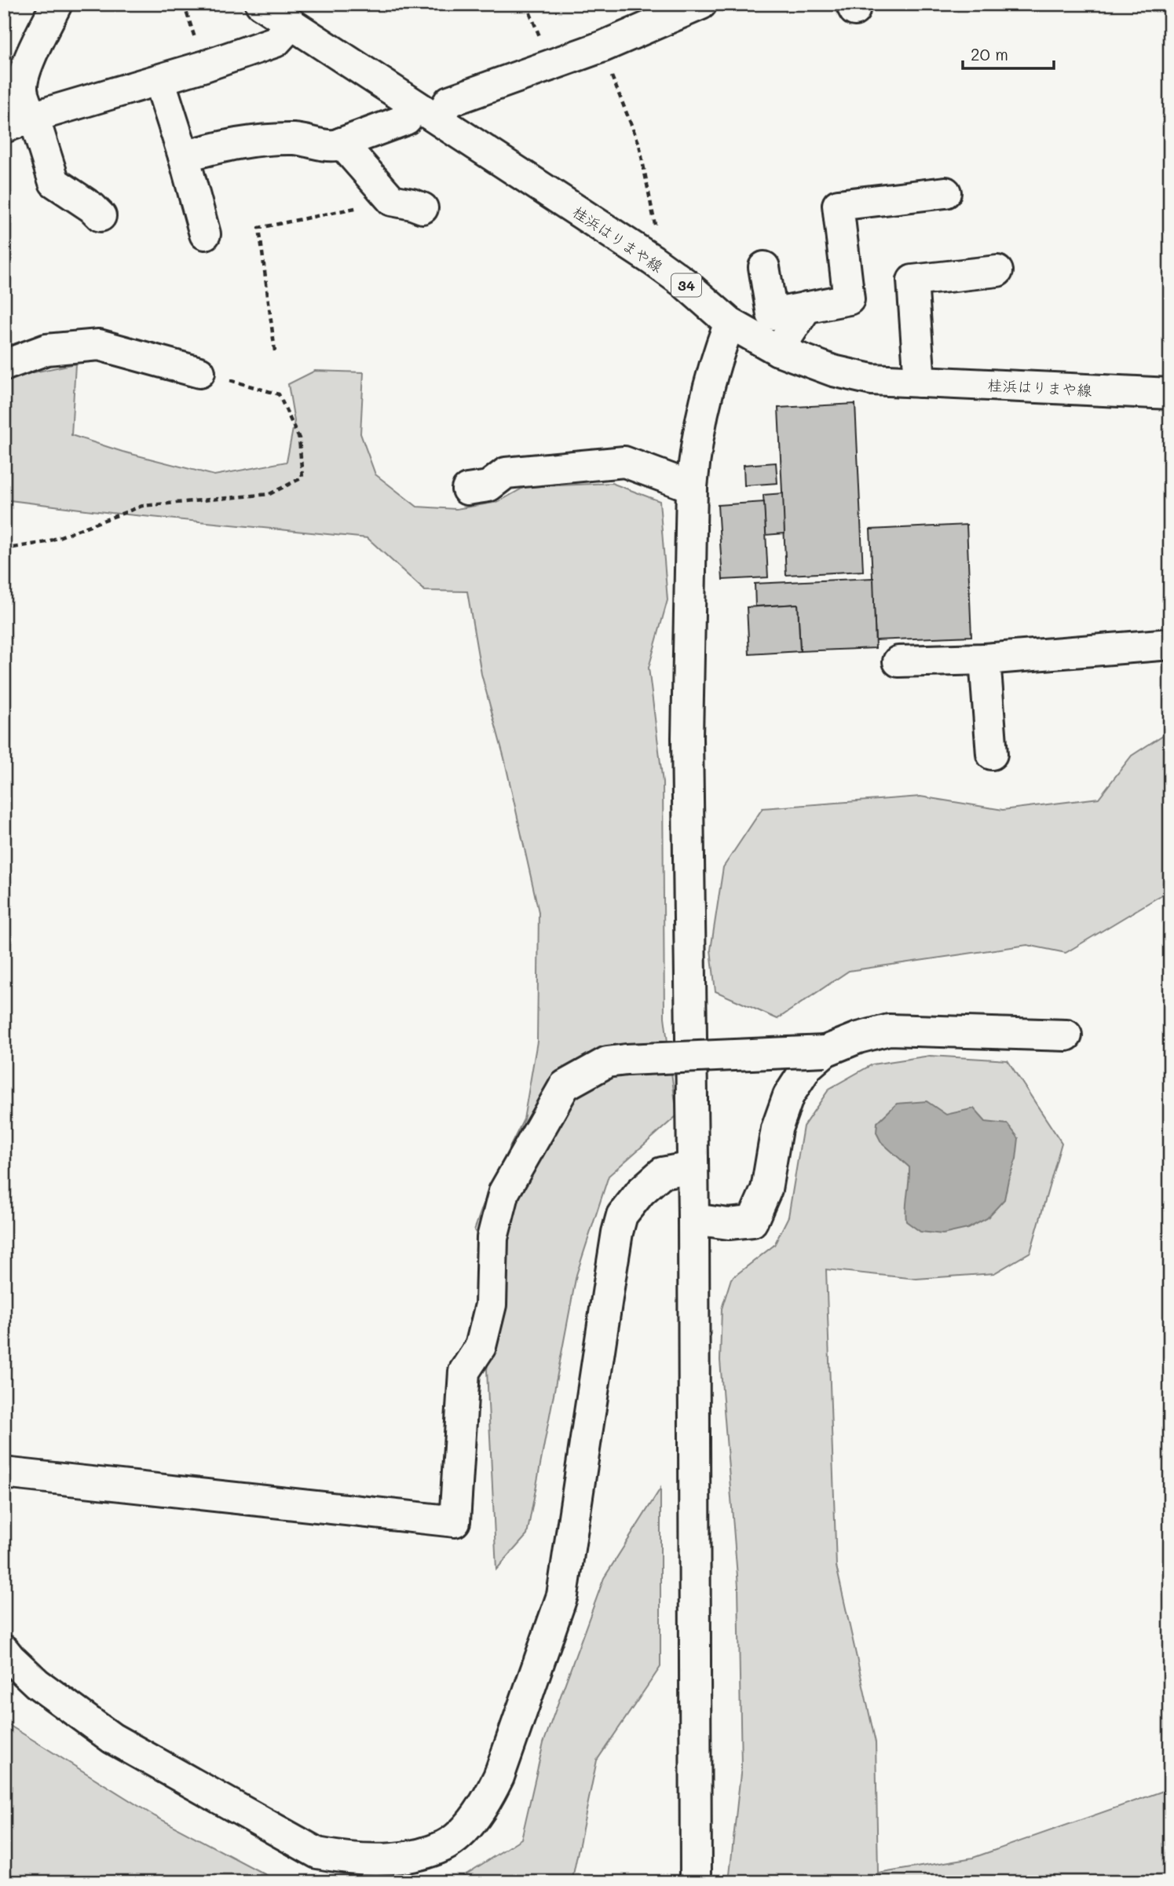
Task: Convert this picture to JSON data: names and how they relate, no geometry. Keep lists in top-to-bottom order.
{
  "streets": {
    "street": ["桂浜はりまや線", "34"]
  },
  "scale_bar": "20 m"
}
